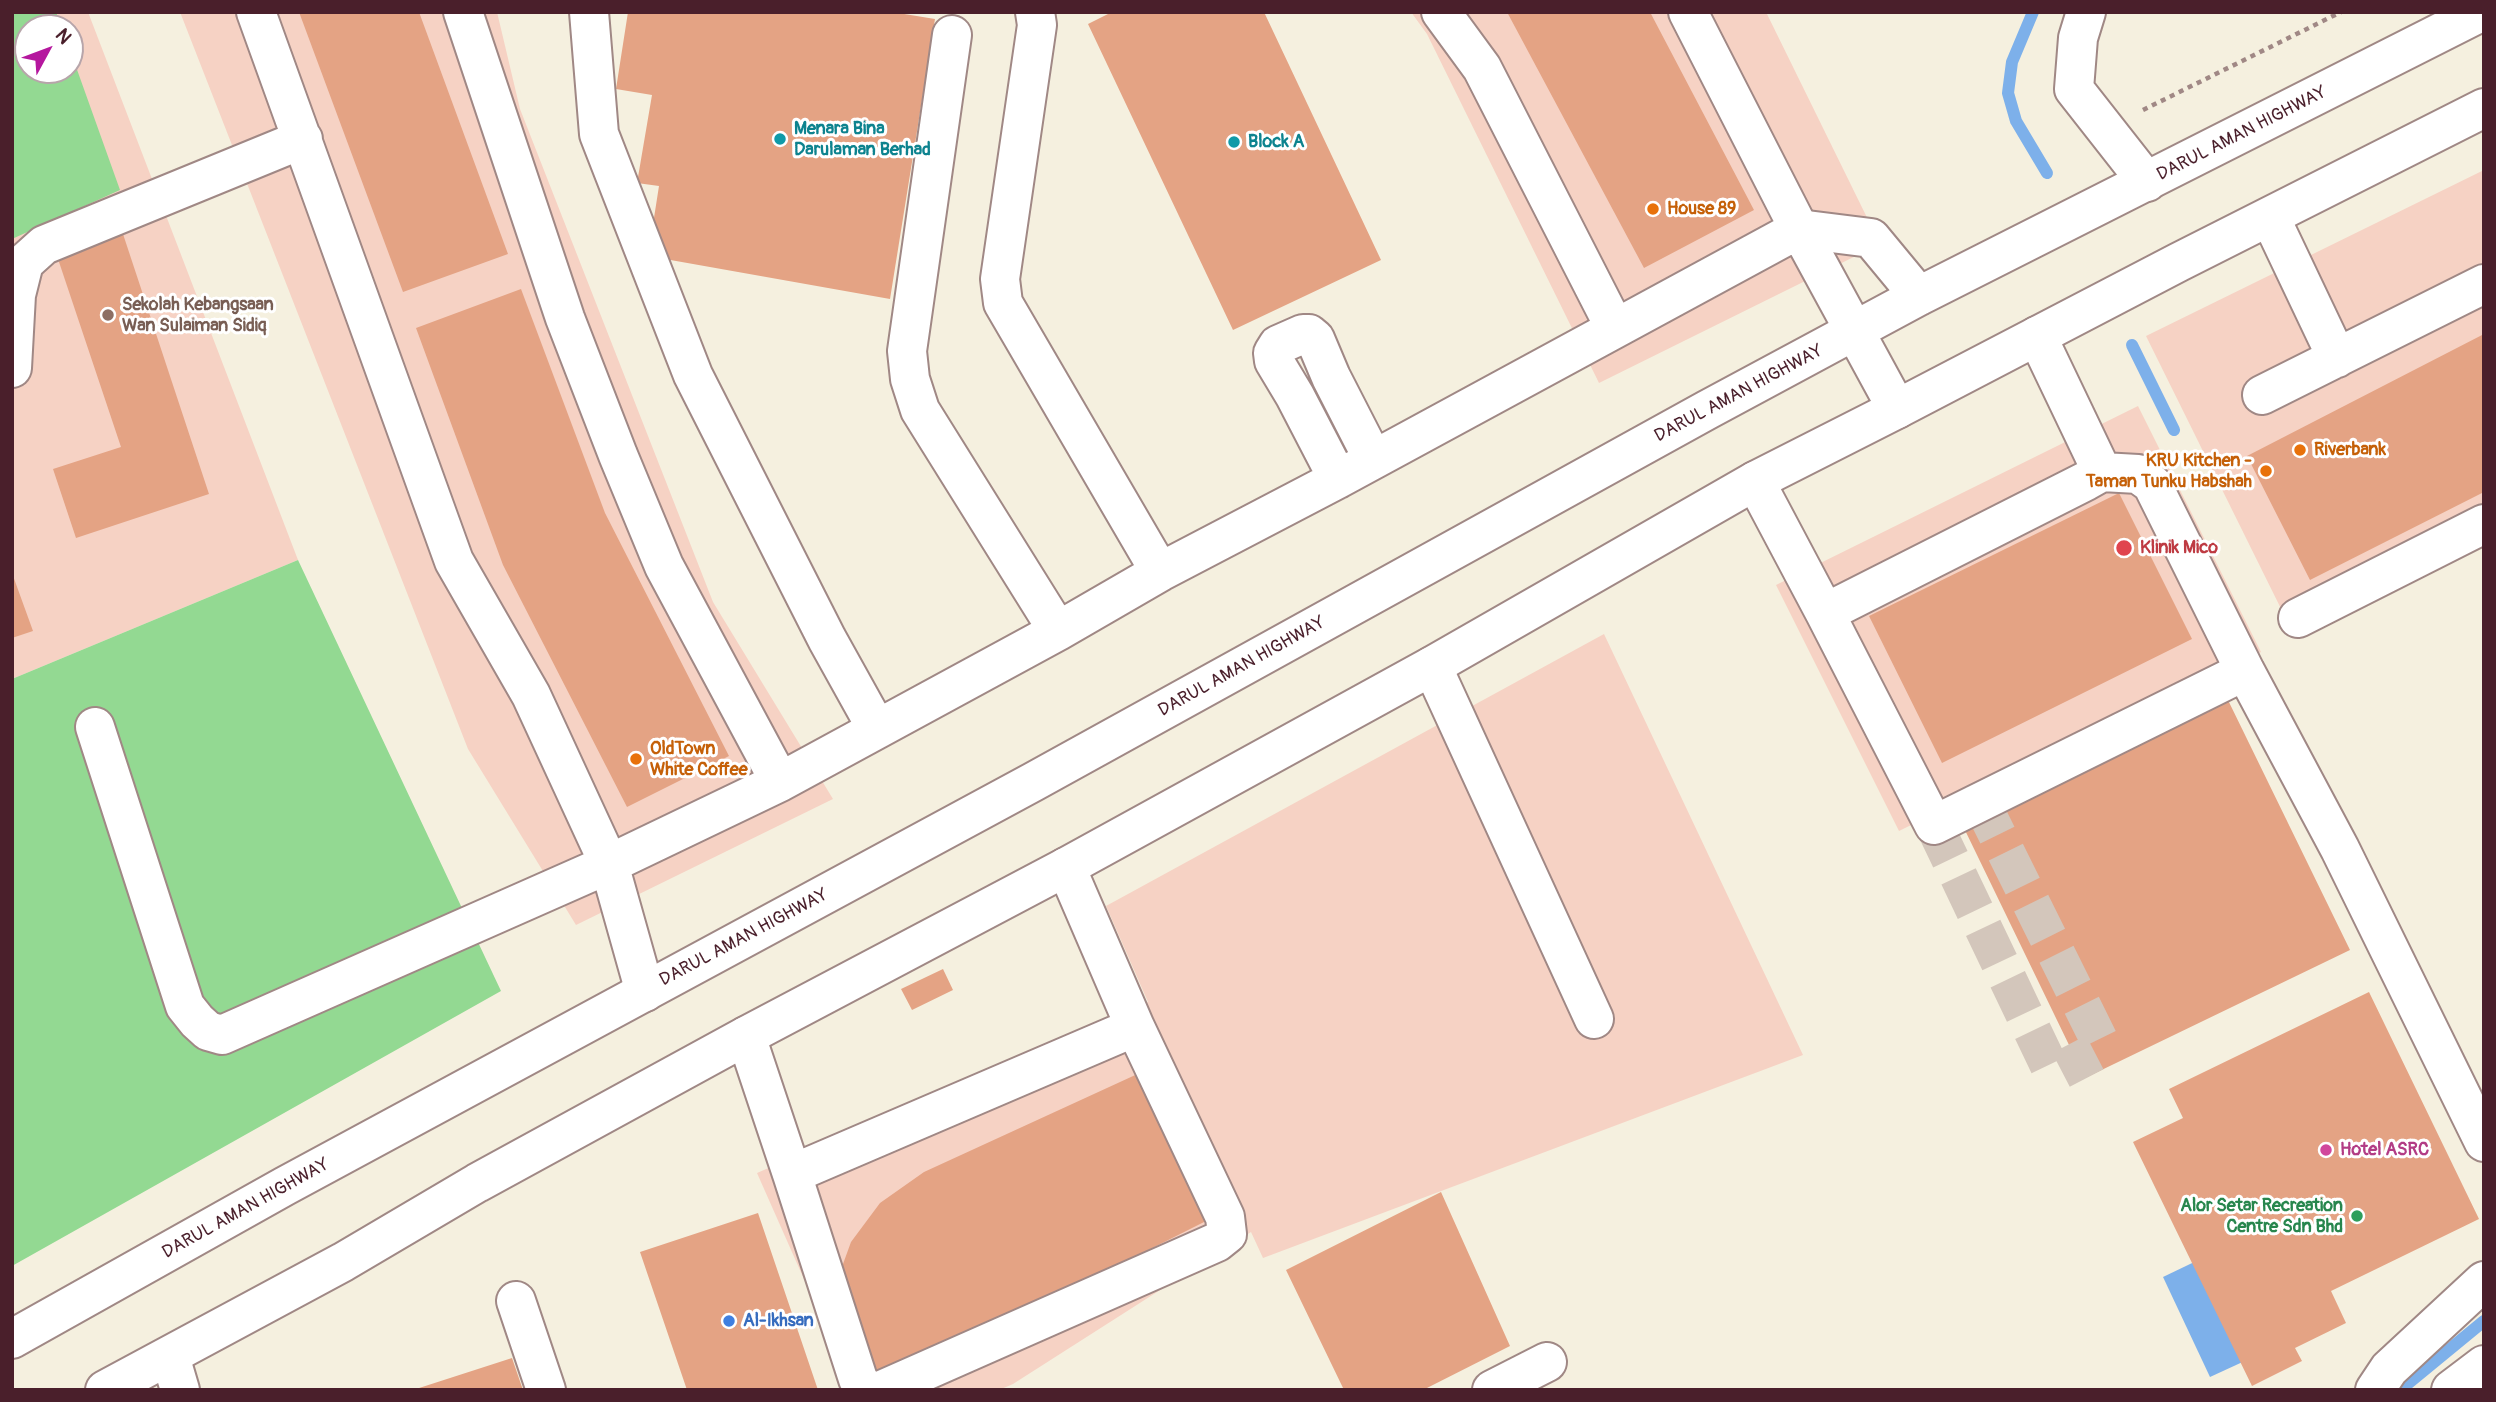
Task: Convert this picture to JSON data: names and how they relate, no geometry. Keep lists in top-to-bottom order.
{
  "streets": {
    "street": ["DARUL AMAN HIGHWAY"]
  },
  "places": [
    "Menara Bina Darulaman Berhad",
    "Block A",
    "House 89",
    "Sekolah Kebangsaan Wan Sulaiman Sidiq",
    "Riverbank",
    "KRU Kitchen - Taman Tunku Habshah",
    "Klinik Mico",
    "OldTown White Coffee",
    "Hotel ASRC",
    "Alor Setar Recreation Centre Sdn Bhd",
    "Al-Ikhsan"
  ],
  "north": "top right"
}
